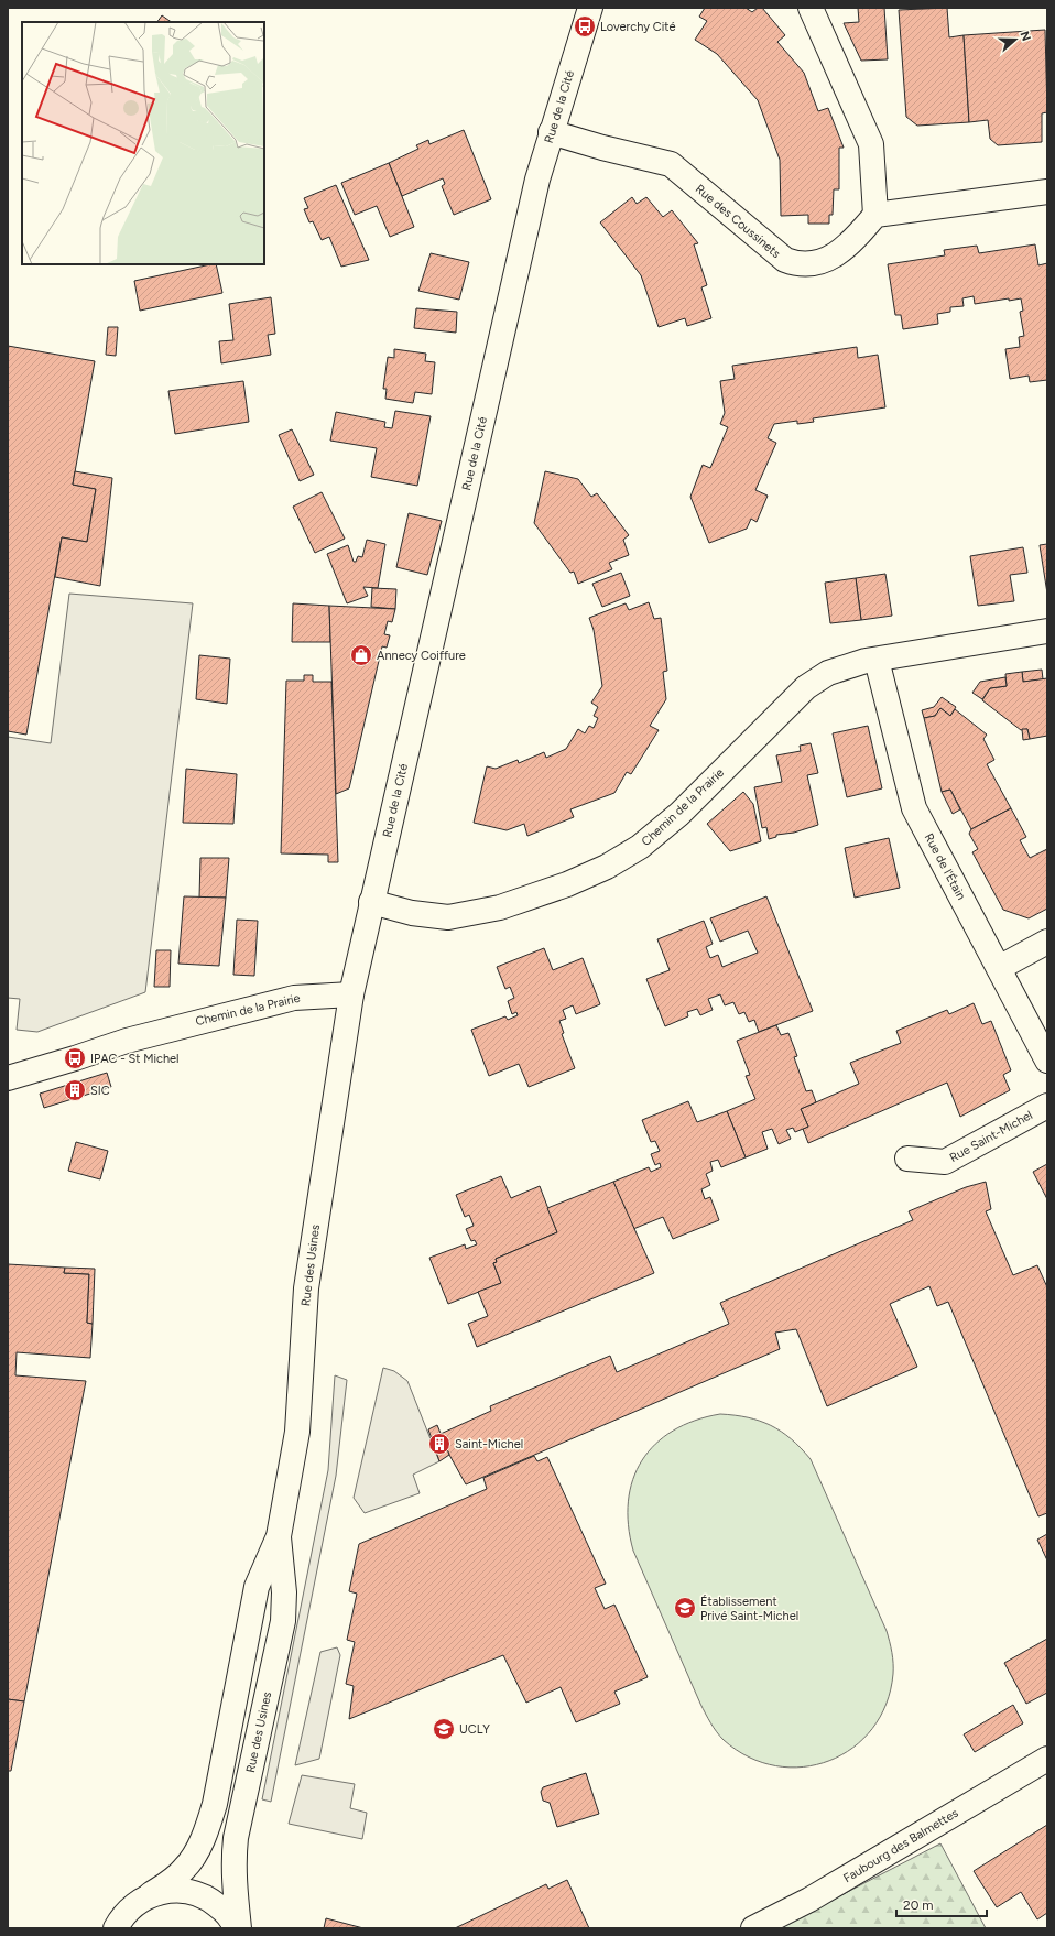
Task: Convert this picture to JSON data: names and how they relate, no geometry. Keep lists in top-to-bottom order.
{
  "streets": {
    "street": [
      "Rue de la Cité",
      "Rue des Coussinets",
      "Chemin de la Prairie",
      "Rue de l'Étain",
      "Rue Saint-Michel",
      "Rue des Usines",
      "Faubourg des Balmettes"
    ]
  },
  "crossings": [
    ["Rue de la Cité", "Rue des Coussinets"],
    ["Rue de la Cité", "Chemin de la Prairie"],
    ["Chemin de la Prairie", "Rue de l'Étain"],
    ["Chemin de la Prairie", "Rue des Usines"]
  ],
  "places": {
    "bus stop": ["Loverchy Cité", "IPAC - St Michel"],
    "shop": ["Annecy Coiffure"],
    "building": ["SIC", "Saint-Michel"],
    "school or university": ["Établissement Privé Saint-Michel", "UCLY"]
  },
  "scale_bar": "20 m",
  "north": "right"
}
